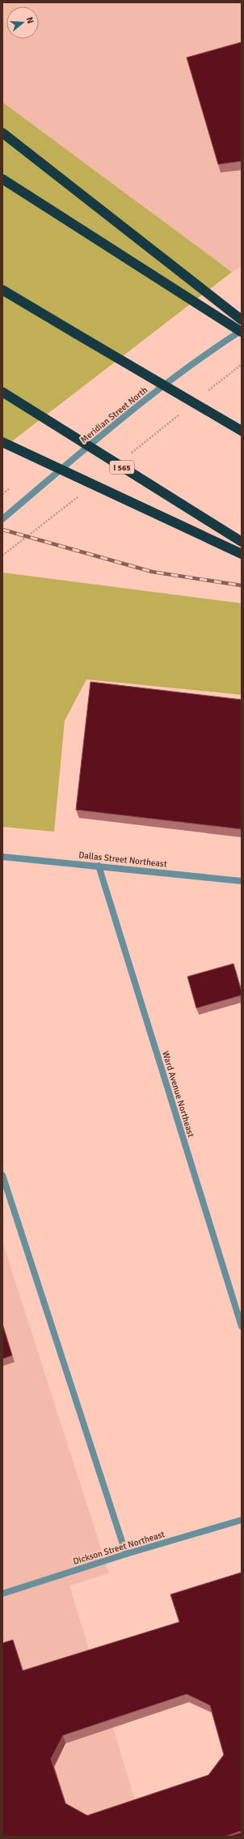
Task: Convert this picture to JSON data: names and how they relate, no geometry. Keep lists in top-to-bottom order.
{
  "streets": {
    "highway": ["I 565"],
    "street": [
      "Meridian Street North",
      "Dallas Street Northeast",
      "Ward Avenue Northeast",
      "Dickson Street Northeast"
    ]
  },
  "crossings": [
    ["Dallas Street Northeast", "Ward Avenue Northeast"]
  ],
  "north": "right"
}
